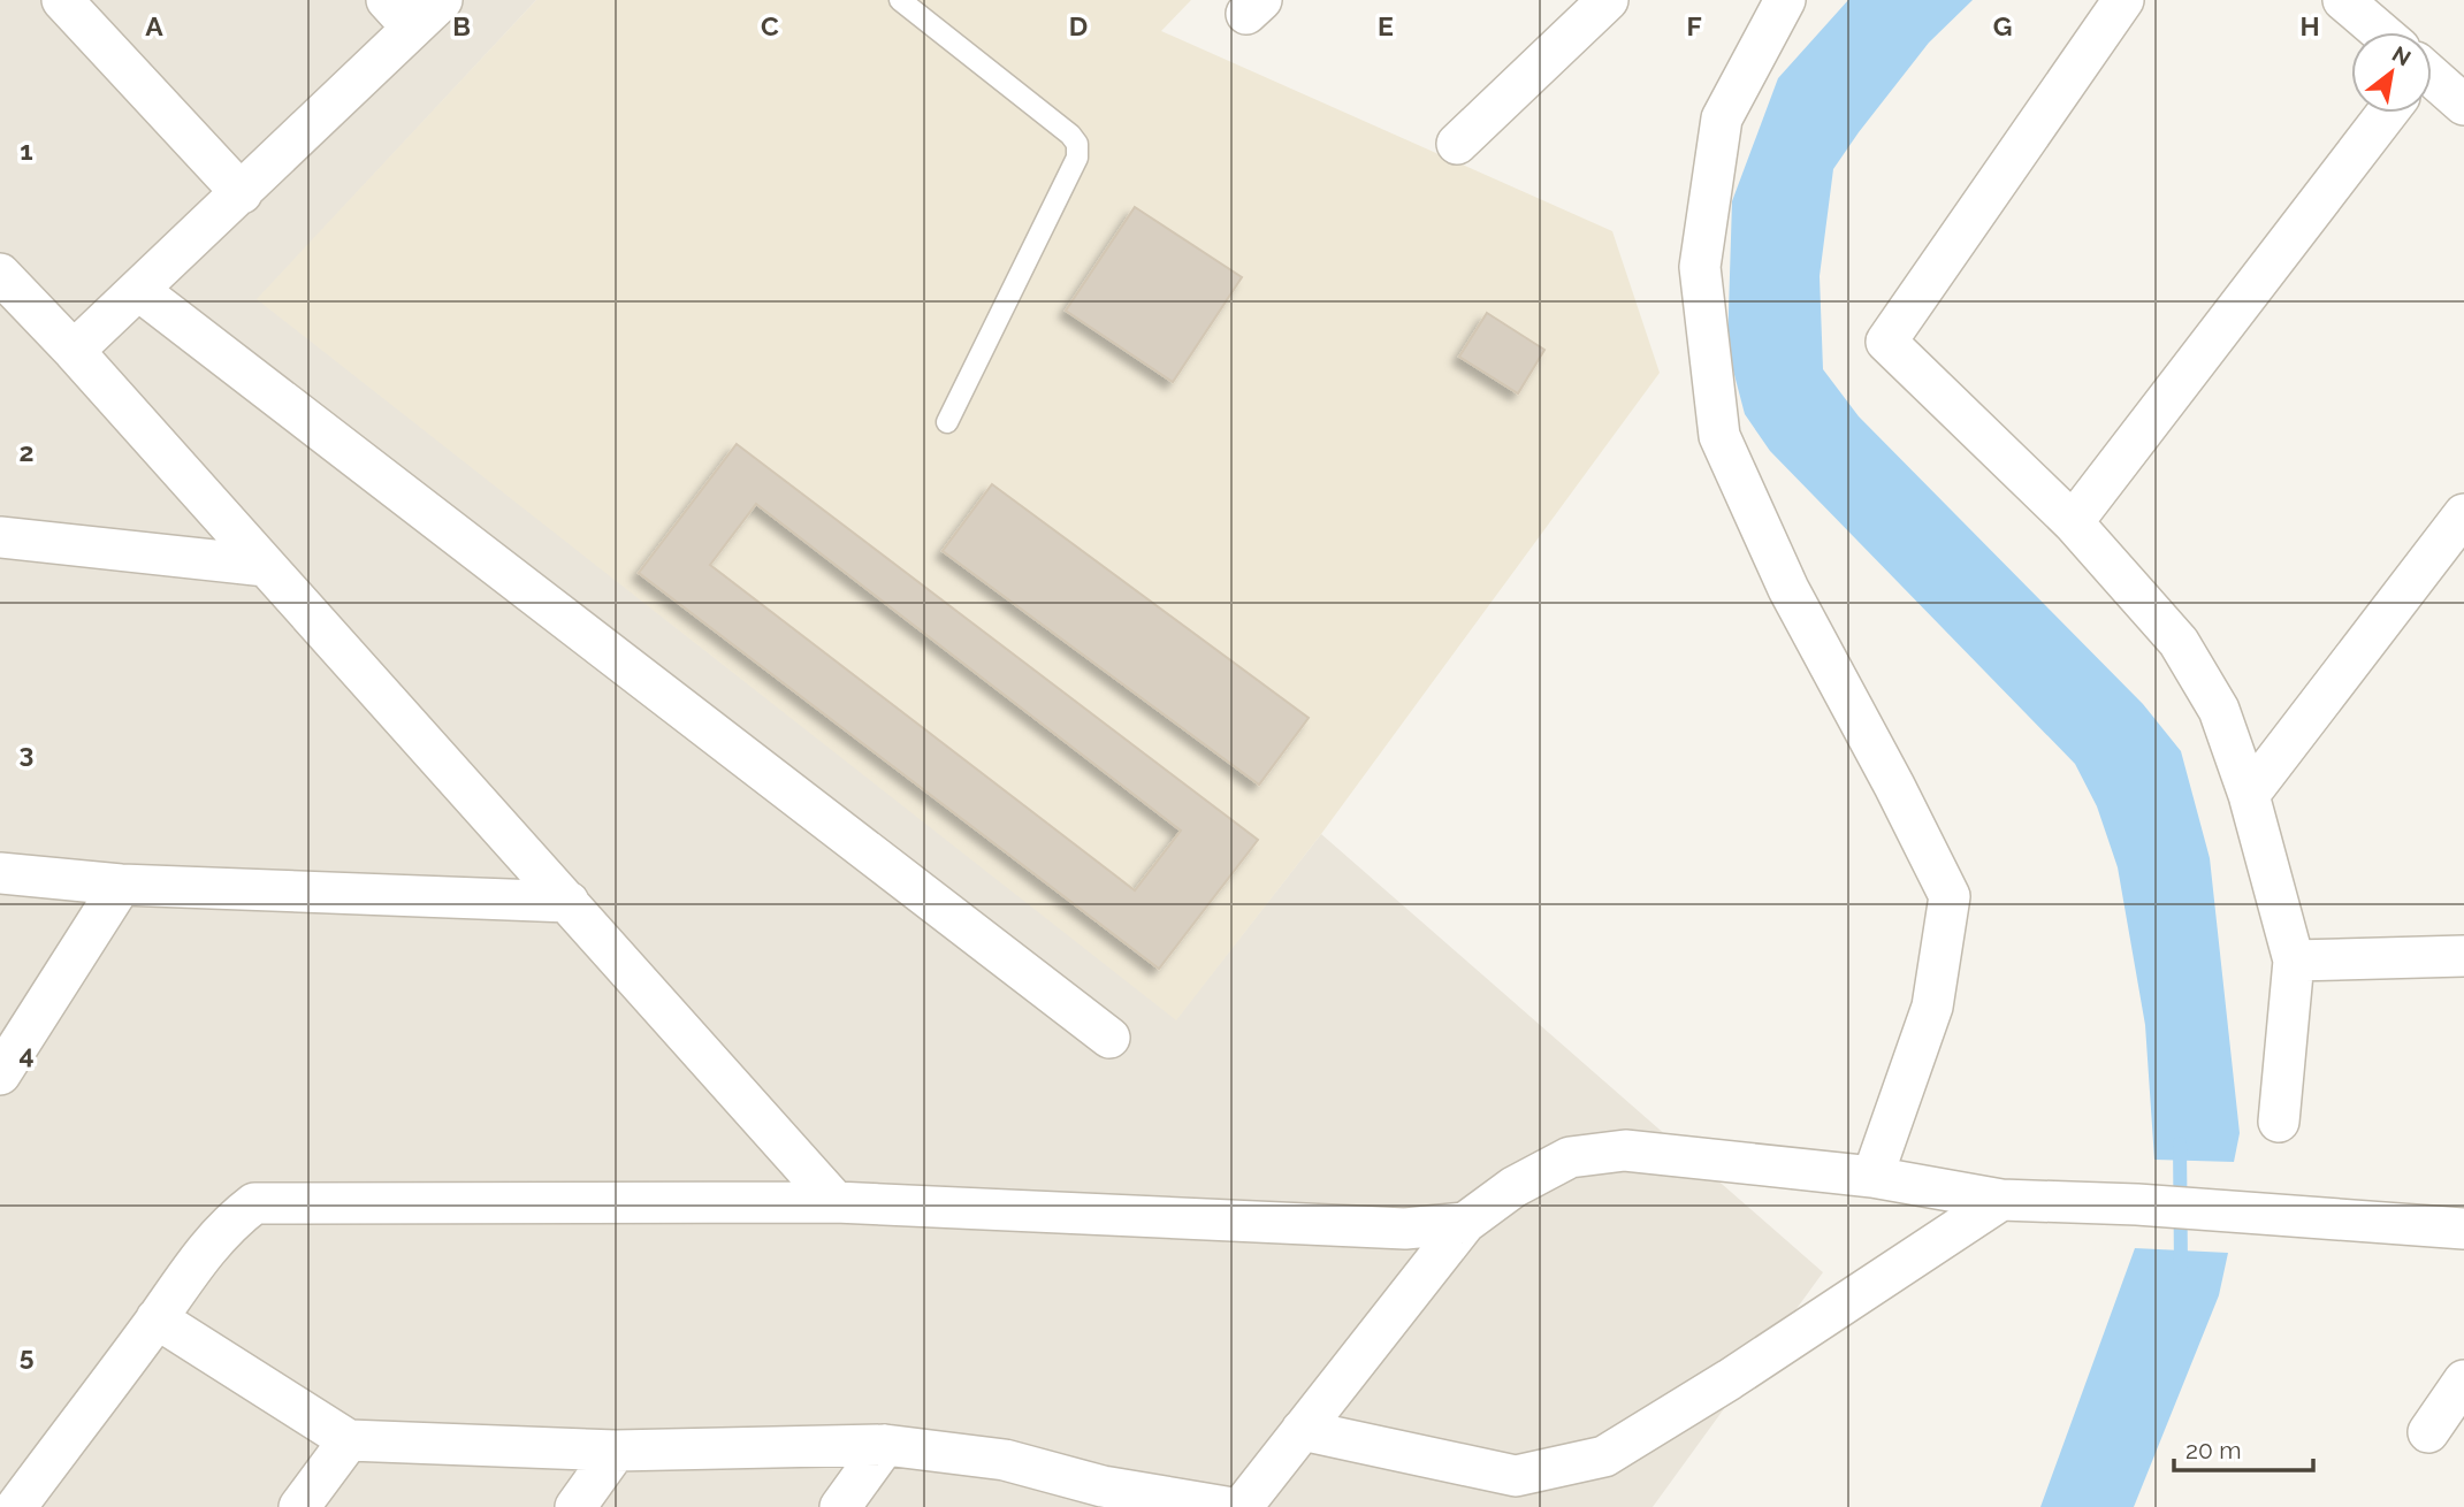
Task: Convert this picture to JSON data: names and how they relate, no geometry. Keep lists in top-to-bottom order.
{
  "scale_bar": "20 m",
  "north": "top right",
  "grid": {
    "columns": [
      "A",
      "B",
      "C",
      "D",
      "E",
      "F",
      "G",
      "H"
    ],
    "rows": [
      "1",
      "2",
      "3",
      "4",
      "5"
    ]
  }
}
